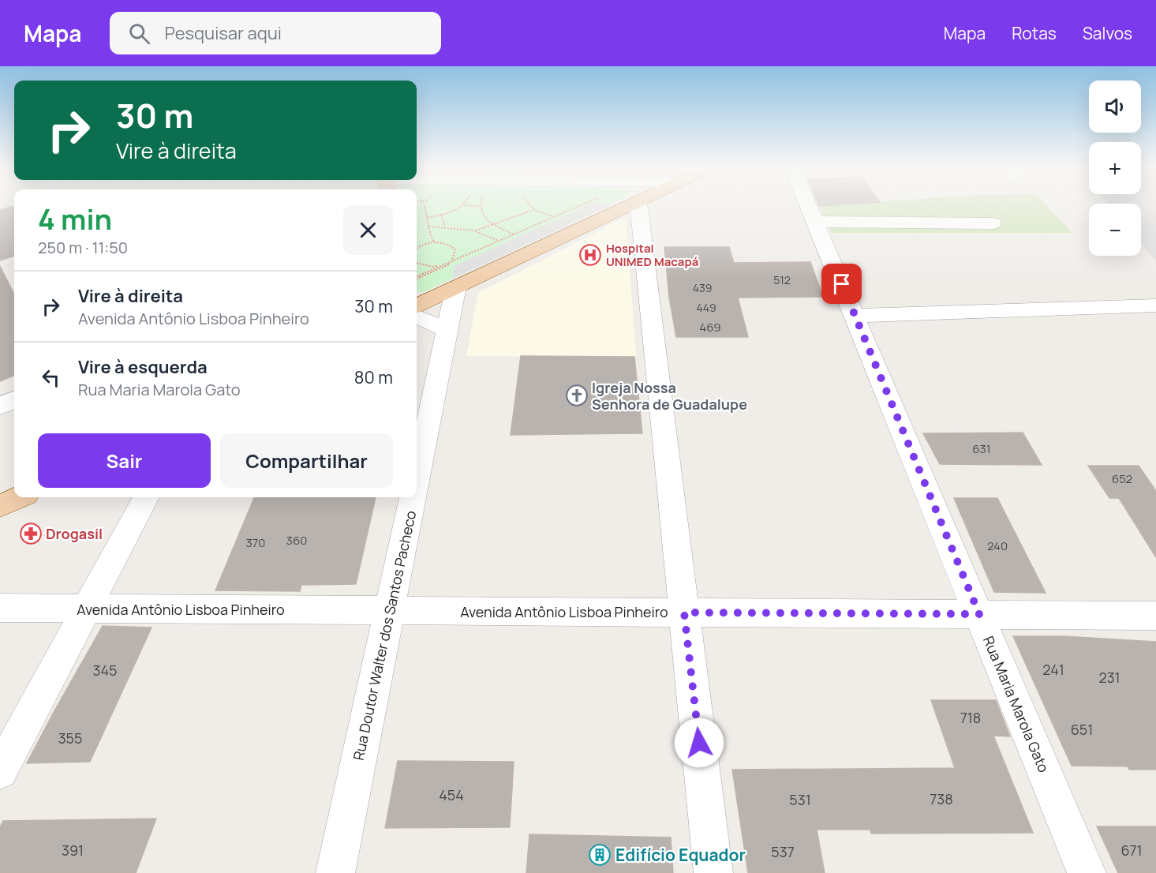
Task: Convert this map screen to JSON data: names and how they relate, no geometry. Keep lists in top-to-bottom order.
{
  "streets": {
    "street": ["Avenida Antônio Lisboa Pinheiro", "Rua Doutor Walter dos Santos Pacheco", "Rua Maria Marola Gato"]
  },
  "crossings": [
    ["Avenida Antônio Lisboa Pinheiro", "Rua Doutor Walter dos Santos Pacheco"],
    ["Avenida Antônio Lisboa Pinheiro", "Rua Maria Marola Gato"]
  ],
  "places": {
    "hospital": ["Hospital UNIMED Macapá"],
    "church": ["Igreja Nossa Senhora de Guadalupe"],
    "pharmacy": ["Drogasil"],
    "building": ["Edifício Equador"]
  },
  "house_numbers": [
    "512",
    "439",
    "449",
    "469",
    "631",
    "652",
    "360",
    "370",
    "240",
    "241",
    "345",
    "231",
    "718",
    "651",
    "355",
    "454",
    "738",
    "531",
    "391",
    "671",
    "537"
  ],
  "page": {
    "header": "Mapa",
    "search": "Pesquisar aqui",
    "nav": ["Mapa", "Rotas", "Salvos"],
    "map_buttons": ["+", "−"],
    "turn": ["30 m", "Vire à direita"],
    "heading": ["4 min", "250 m · 11:50"],
    "list": [
      {
        "name": "Vire à direita",
        "note": "Avenida Antônio Lisboa Pinheiro",
        "value": "30 m"
      },
      {
        "name": "Vire à esquerda",
        "note": "Rua Maria Marola Gato",
        "value": "80 m"
      }
    ],
    "buttons": ["Sair", "Compartilhar"]
  }
}
